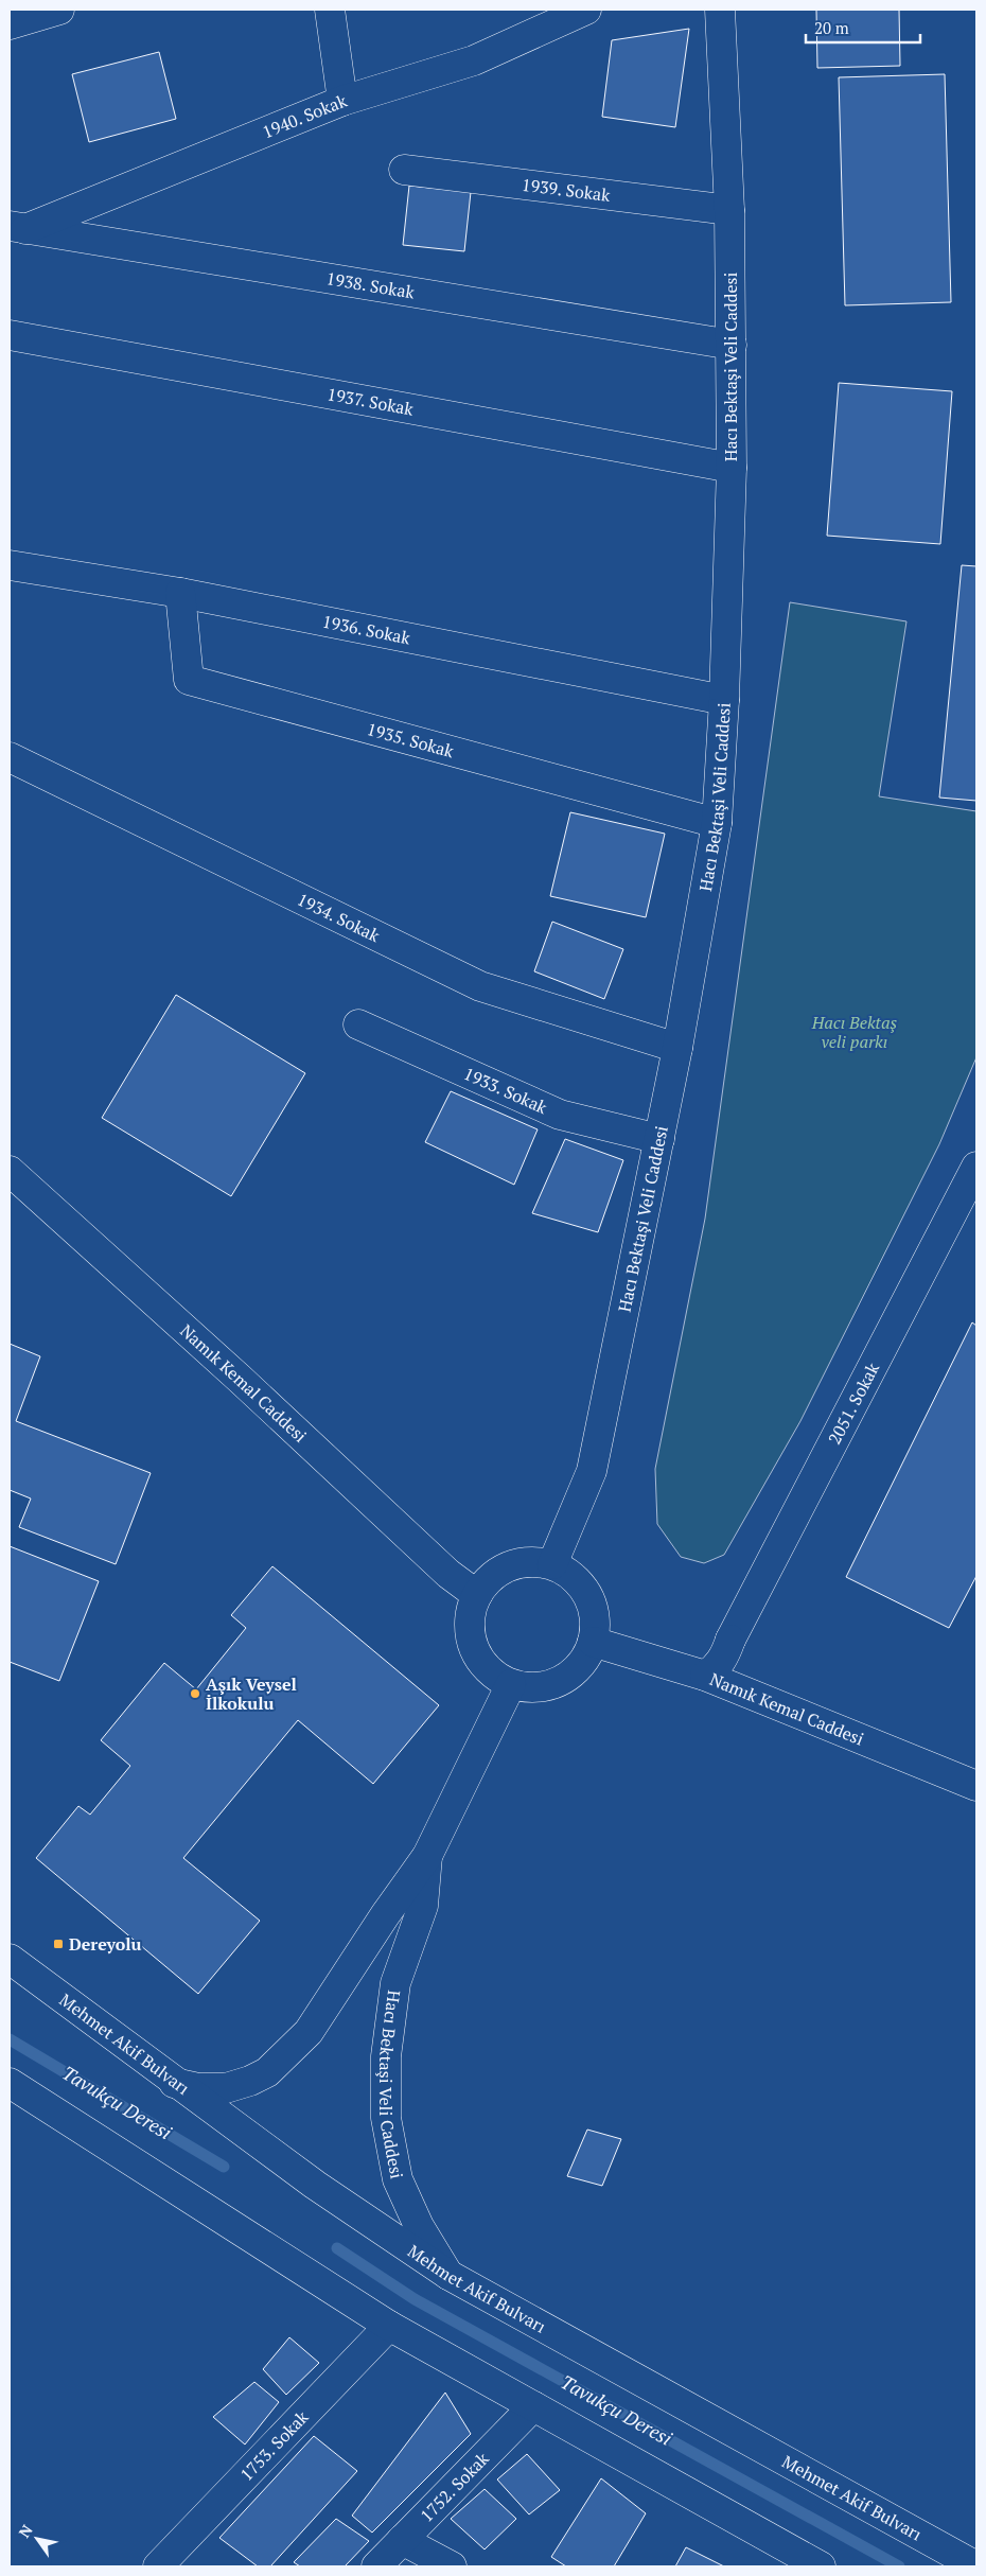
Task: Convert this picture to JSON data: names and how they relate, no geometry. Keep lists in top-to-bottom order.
{
  "streets": {
    "street": [
      "1940. Sokak",
      "1939. Sokak",
      "1938. Sokak",
      "Hacı Bektaşi Veli Caddesi",
      "1937. Sokak",
      "1936. Sokak",
      "1935. Sokak",
      "1934. Sokak",
      "1933. Sokak",
      "Namık Kemal Caddesi",
      "2051. Sokak",
      "Mehmet Akif Bulvarı",
      "1753. Sokak",
      "1752. Sokak"
    ]
  },
  "crossings": [
    ["1940. Sokak", "1938. Sokak"],
    ["1939. Sokak", "Hacı Bektaşi Veli Caddesi"],
    ["1938. Sokak", "Hacı Bektaşi Veli Caddesi"],
    ["Hacı Bektaşi Veli Caddesi", "1937. Sokak"],
    ["Hacı Bektaşi Veli Caddesi", "1936. Sokak"],
    ["Hacı Bektaşi Veli Caddesi", "1935. Sokak"],
    ["Hacı Bektaşi Veli Caddesi", "1934. Sokak"],
    ["Hacı Bektaşi Veli Caddesi", "1933. Sokak"],
    ["Hacı Bektaşi Veli Caddesi", "Namık Kemal Caddesi"],
    ["Hacı Bektaşi Veli Caddesi", "Mehmet Akif Bulvarı"],
    ["1936. Sokak", "1935. Sokak"],
    ["Namık Kemal Caddesi", "2051. Sokak"]
  ],
  "water": ["Tavukçu Deresi"],
  "parks": ["Hacı Bektaş veli parkı"],
  "places": {
    "other": ["Aşık Veysel İlkokulu"],
    "transit": ["Dereyolu"]
  },
  "scale_bar": "20 m",
  "north": "top left"
}
